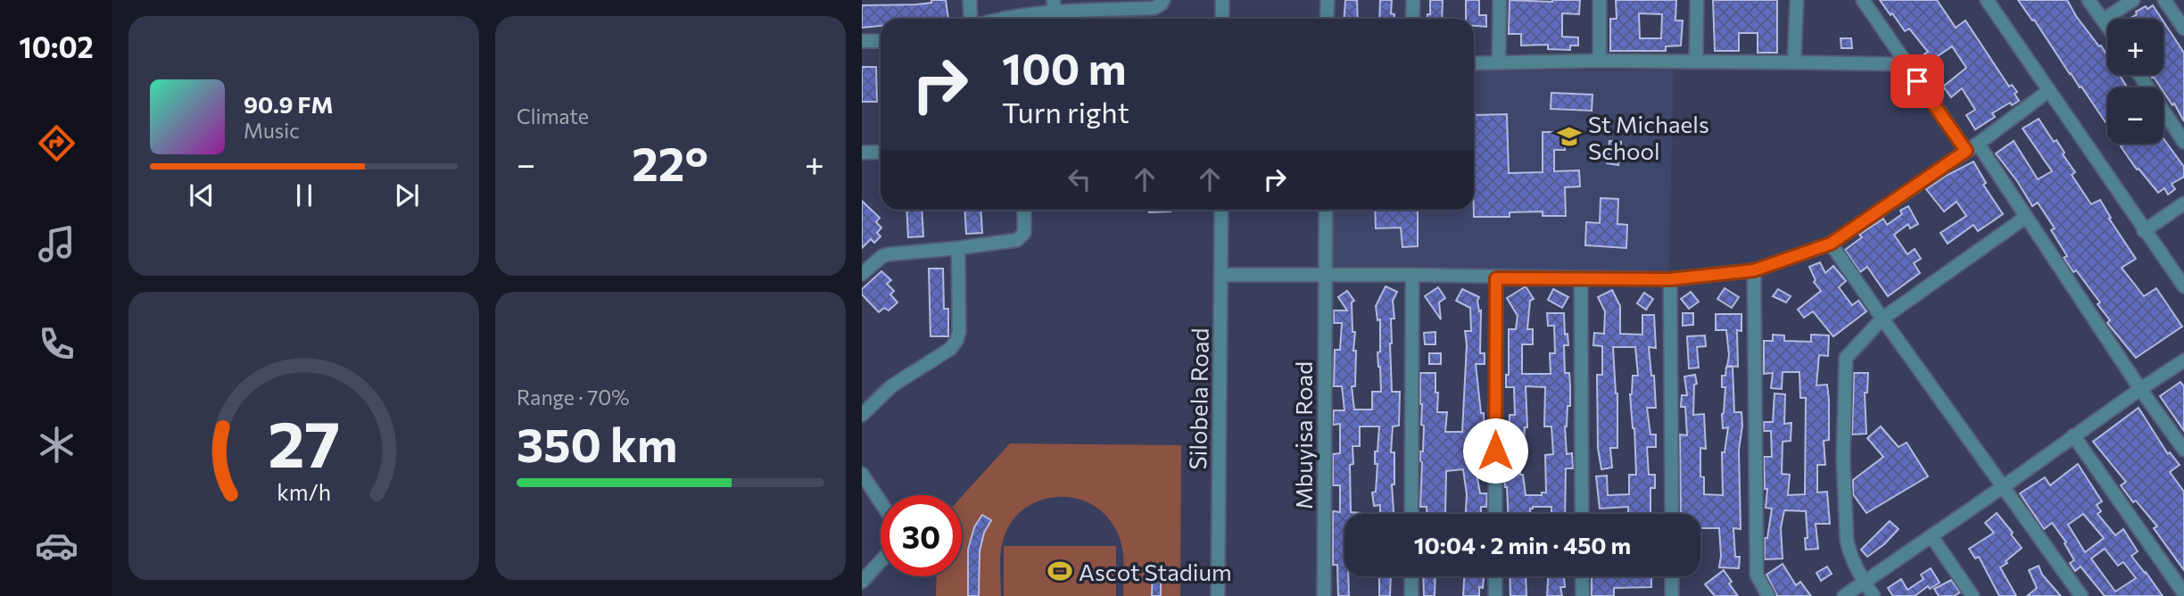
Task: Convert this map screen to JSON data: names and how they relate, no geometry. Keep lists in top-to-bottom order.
{
  "streets": {
    "street": ["Silobela Road", "Mbuyisa Road"]
  },
  "places": {
    "school or university": ["St Michaels School"],
    "sports": ["Ascot Stadium"]
  },
  "page": {
    "tabs": "10:02",
    "tile": [
      "Climate",
      ["Range · 70%", "350 km"]
    ],
    "map_buttons": ["+", "−"],
    "turn": ["100 m", "Turn right"],
    "song": ["90.9 FM", "Music"],
    "heat": ["−", "22°", "+"],
    "limit": "30",
    "trip": "10:04 · 2 min · 450 m",
    "gauge": ["27", "km/h"]
  }
}
